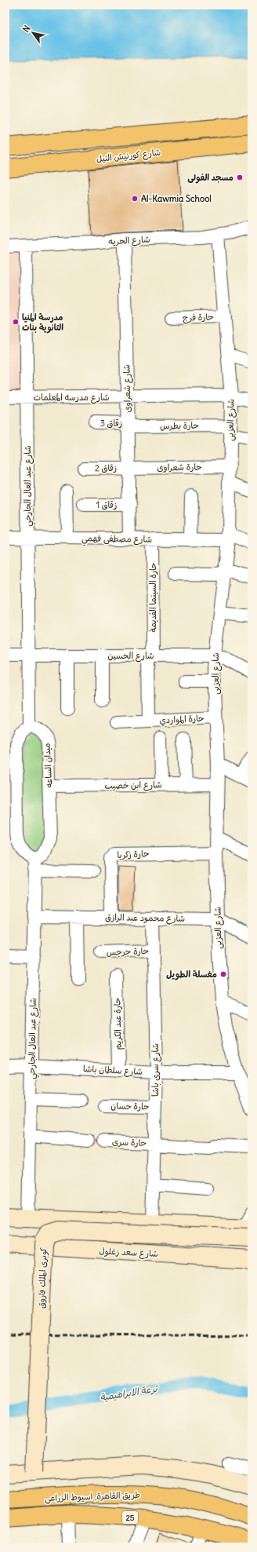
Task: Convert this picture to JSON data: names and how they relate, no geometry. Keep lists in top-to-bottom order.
{
  "streets": {
    "main road": [
      "شارع كورنيش النيل",
      "شارع سعد زغلول",
      "كوبرى الملك فاروق",
      "طريق القاهرة, اسيوط الزراعى",
      "25"
    ],
    "street": [
      "شارع الحريه",
      "حارة فرج",
      "شارع شعراوى",
      "شارع مدرسه المعلمات",
      "شارع العزبى",
      "زقاق 3",
      "حارة بطرس",
      "حارة شعراوى",
      "زقاق 2",
      "شارع عبد العال الجارحي",
      "زقاق 1",
      "شارع مصطفى فهمي",
      "حارة السينما القديمة",
      "شارع الحسين",
      "حارة المواردي",
      "ميدان الساعه",
      "شارع ابن خصيب",
      "حارة زكريا",
      "شارع محمود عبد الرازق",
      "حارة جرجس",
      "حارة عبد الكريم",
      "شارع سلطان باشا",
      "شارع سرى باشا",
      "حارة حسان",
      "حارة سرى"
    ]
  },
  "crossings": [
    ["شارع الحريه", "شارع شعراوى"],
    ["شارع الحريه", "شارع العزبى"],
    ["شارع الحريه", "شارع عبد العال الجارحي"],
    ["حارة فرج", "شارع العزبى"],
    ["شارع شعراوى", "شارع مدرسه المعلمات"],
    ["شارع شعراوى", "زقاق 3"],
    ["شارع شعراوى", "حارة بطرس"],
    ["شارع شعراوى", "حارة شعراوى"],
    ["شارع شعراوى", "زقاق 2"],
    ["شارع شعراوى", "زقاق 1"],
    ["شارع شعراوى", "شارع مصطفى فهمي"],
    ["شارع مدرسه المعلمات", "شارع العزبى"],
    ["شارع مدرسه المعلمات", "شارع عبد العال الجارحي"],
    ["شارع العزبى", "حارة بطرس"],
    ["شارع العزبى", "حارة شعراوى"],
    ["شارع العزبى", "شارع مصطفى فهمي"],
    ["شارع العزبى", "شارع الحسين"],
    ["شارع العزبى", "حارة المواردي"],
    ["شارع العزبى", "شارع ابن خصيب"],
    ["شارع العزبى", "حارة زكريا"],
    ["شارع العزبى", "شارع محمود عبد الرازق"],
    ["شارع العزبى", "شارع سلطان باشا"],
    ["زقاق 3", "حارة بطرس"],
    ["حارة شعراوى", "زقاق 2"],
    ["شارع عبد العال الجارحي", "شارع مصطفى فهمي"],
    ["شارع عبد العال الجارحي", "شارع الحسين"],
    ["شارع عبد العال الجارحي", "ميدان الساعه"],
    ["شارع عبد العال الجارحي", "شارع محمود عبد الرازق"],
    ["شارع عبد العال الجارحي", "شارع سلطان باشا"],
    ["شارع مصطفى فهمي", "حارة السينما القديمة"],
    ["حارة السينما القديمة", "شارع الحسين"],
    ["حارة السينما القديمة", "حارة المواردي"],
    ["شارع الحسين", "حارة المواردي"],
    ["ميدان الساعه", "شارع ابن خصيب"],
    ["حارة زكريا", "شارع محمود عبد الرازق"],
    ["شارع محمود عبد الرازق", "شارع سرى باشا"],
    ["حارة جرجس", "شارع سرى باشا"],
    ["حارة عبد الكريم", "شارع سلطان باشا"],
    ["شارع سلطان باشا", "شارع سرى باشا"],
    ["شارع سرى باشا", "حارة حسان"],
    ["شارع سرى باشا", "حارة سرى"]
  ],
  "water": ["ترعة الابراهيمية"],
  "places": [
    "مسجد الفولى",
    "Al-Kawmia School",
    "مدرسة المنيا الثانوية بنات",
    "مغسلة الطويل"
  ],
  "north": "top left"
}
